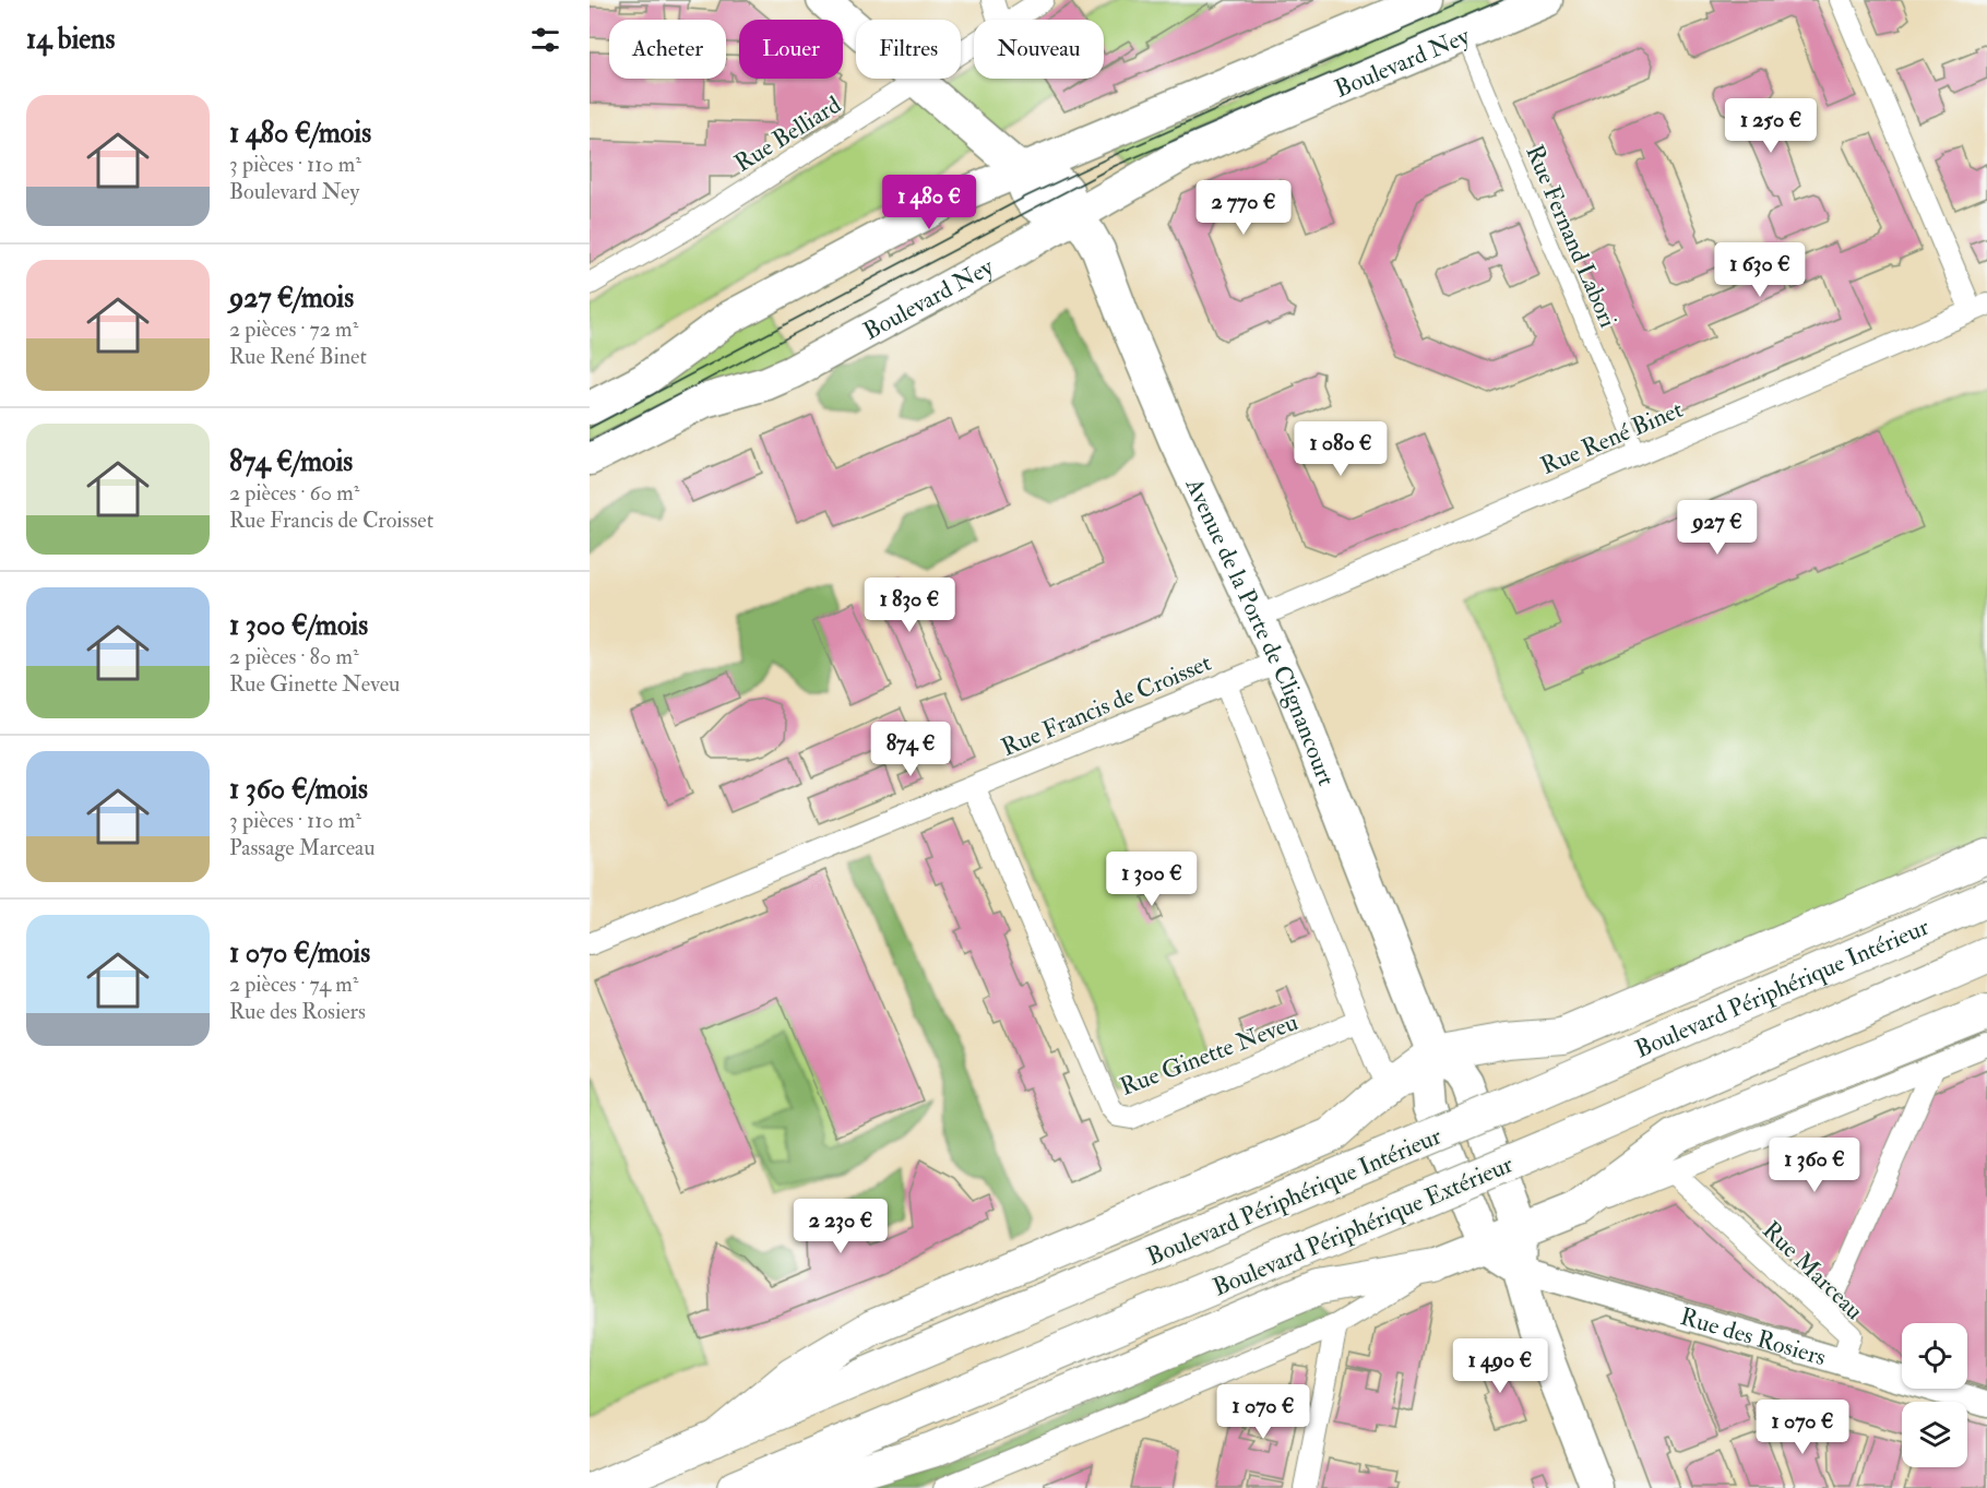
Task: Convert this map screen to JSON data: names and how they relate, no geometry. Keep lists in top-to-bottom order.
{
  "streets": {
    "highway": ["Boulevard Périphérique Intérieur", "Boulevard Périphérique Extérieur"],
    "main road": ["Boulevard Ney", "Avenue de la Porte de Clignancourt"],
    "street": [
      "Rue Belliard",
      "Rue Fernand Labori",
      "Rue René Binet",
      "Rue Francis de Croisset",
      "Rue Ginette Neveu",
      "Rue Marceau",
      "Rue des Rosiers"
    ]
  },
  "crossings": [
    ["Boulevard Ney", "Rue Fernand Labori"],
    ["Boulevard Ney", "Avenue de la Porte de Clignancourt"],
    ["Rue Fernand Labori", "Rue René Binet"],
    ["Rue René Binet", "Avenue de la Porte de Clignancourt"],
    ["Avenue de la Porte de Clignancourt", "Rue Francis de Croisset"],
    ["Rue Francis de Croisset", "Rue Ginette Neveu"],
    ["Rue Marceau", "Rue des Rosiers"]
  ],
  "page": {
    "heading": "14 biens",
    "chip": [
      "Acheter",
      "Louer",
      "Filtres",
      "Nouveau"
    ],
    "list": [
      {
        "name": "1 480 €/mois",
        "note": "3 pièces · 110 m² · Boulevard Ney"
      },
      {
        "name": "927 €/mois",
        "note": "2 pièces · 72 m² · Rue René Binet"
      },
      {
        "name": "874 €/mois",
        "note": "2 pièces · 60 m² · Rue Francis de Croisset"
      },
      {
        "name": "1 300 €/mois",
        "note": "2 pièces · 80 m² · Rue Ginette Neveu"
      },
      {
        "name": "1 360 €/mois",
        "note": "3 pièces · 110 m² · Passage Marceau"
      },
      {
        "name": "1 070 €/mois",
        "note": "2 pièces · 74 m² · Rue des Rosiers"
      }
    ],
    "price": [
      "1 250 €",
      "1 480 €",
      "2 770 €",
      "1 630 €",
      "1 080 €",
      "927 €",
      "1 830 €",
      "874 €",
      "1 300 €",
      "1 360 €",
      "2 230 €",
      "1 490 €",
      "1 070 €",
      "1 070 €"
    ]
  }
}
